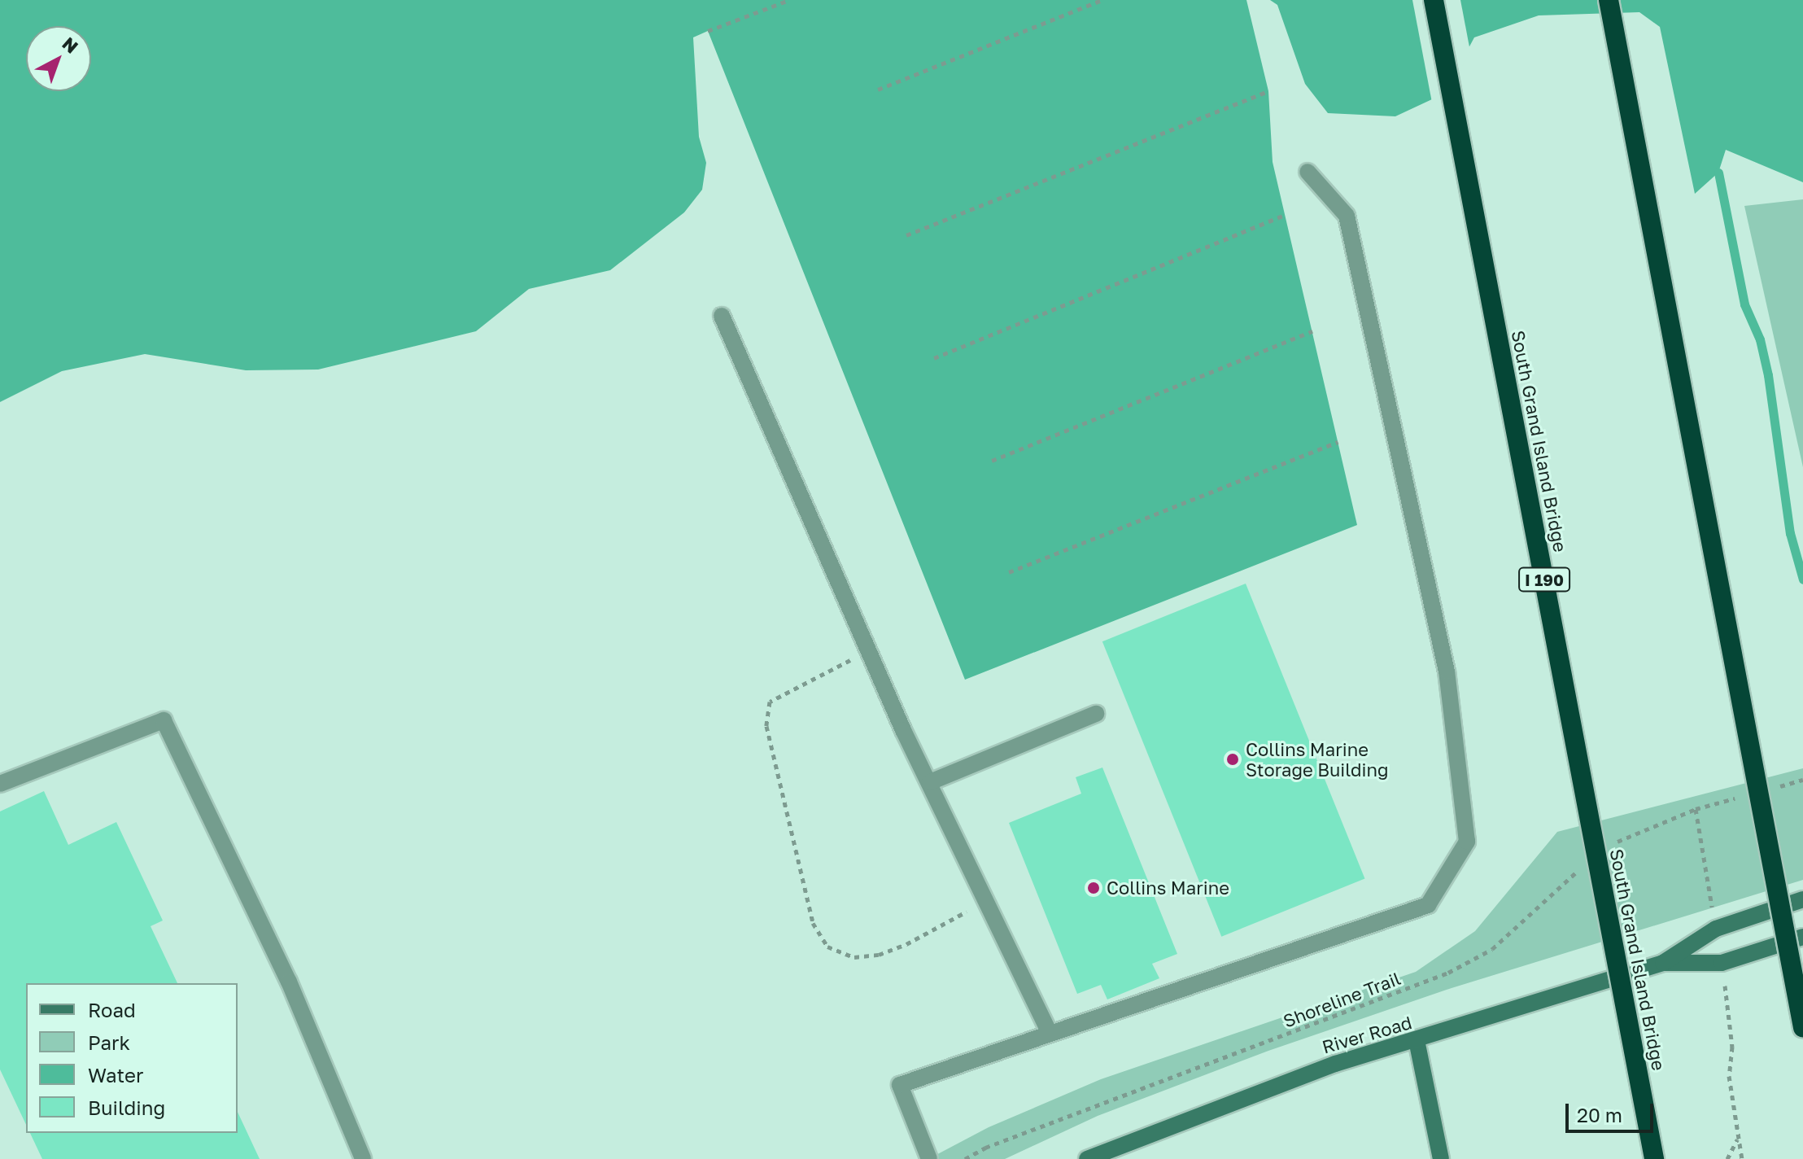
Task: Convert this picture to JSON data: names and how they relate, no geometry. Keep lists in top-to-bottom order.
{
  "streets": {
    "highway": ["South Grand Island Bridge", "I 190"],
    "main road": ["River Road"],
    "path": ["Shoreline Trail"]
  },
  "places": ["Collins Marine Storage Building", "Collins Marine"],
  "legend": [
    "Road",
    "Park",
    "Water",
    "Building"
  ],
  "scale_bar": "20 m",
  "north": "top right"
}
